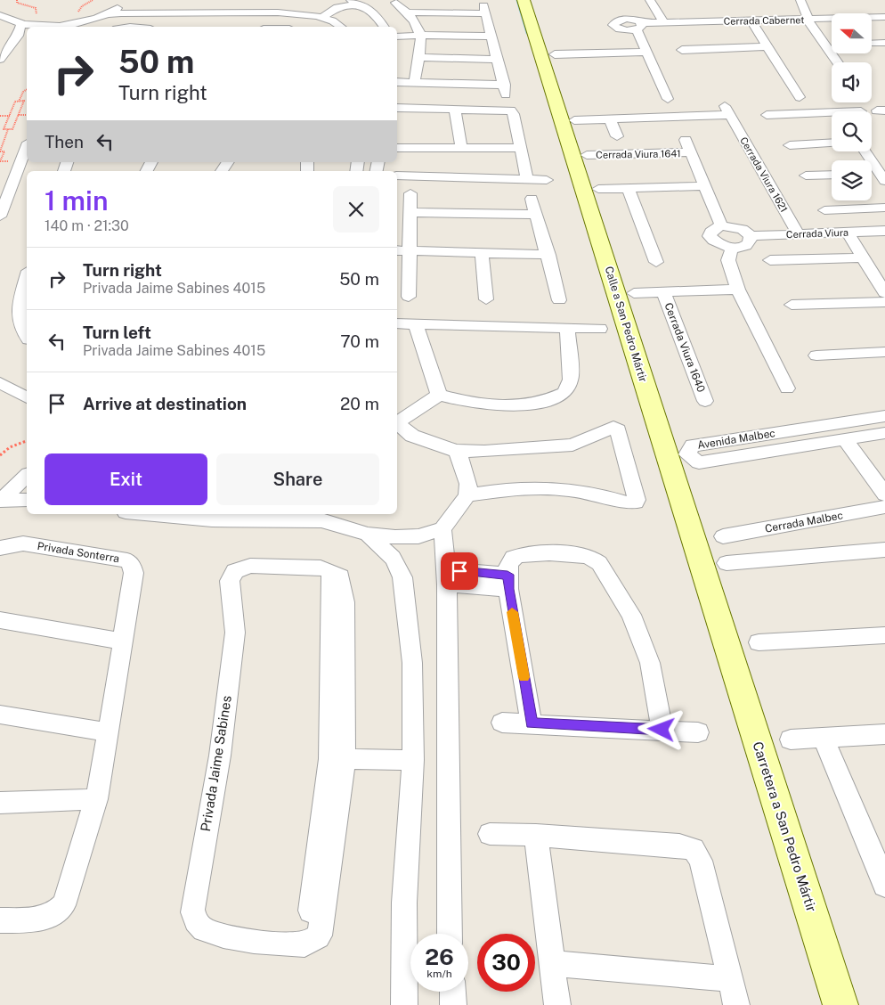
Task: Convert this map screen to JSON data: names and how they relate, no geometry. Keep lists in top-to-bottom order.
{
  "streets": {
    "main road": ["Calle a San Pedro Mártir", "Carretera a San Pedro Mártir"],
    "street": [
      "Cerrada Cabernet",
      "Cerrada Viura 1641",
      "Cerrada Viura 1621",
      "Cerrada Viura",
      "Cerrada Viura 1640",
      "Avenida Malbec",
      "Cerrada Malbec",
      "Privada Sonterra",
      "Privada Jaime Sabines"
    ]
  },
  "crossings": [
    ["Cerrada Viura 1641", "Cerrada Viura 1621"],
    ["Cerrada Viura 1621", "Cerrada Viura"],
    ["Calle a San Pedro Mártir", "Carretera a San Pedro Mártir"]
  ],
  "north": "left",
  "page": {
    "turn": ["50 m", "Turn right"],
    "then": "Then",
    "heading": ["1 min", "140 m · 21:30"],
    "list": [
      {
        "name": "Turn right",
        "note": "Privada Jaime Sabines 4015",
        "value": "50 m"
      },
      {
        "name": "Turn left",
        "note": "Privada Jaime Sabines 4015",
        "value": "70 m"
      },
      {
        "name": "Arrive at destination",
        "value": "20 m"
      }
    ],
    "buttons": ["Exit", "Share"],
    "speed": "26 km/h",
    "limit": "30"
  }
}
